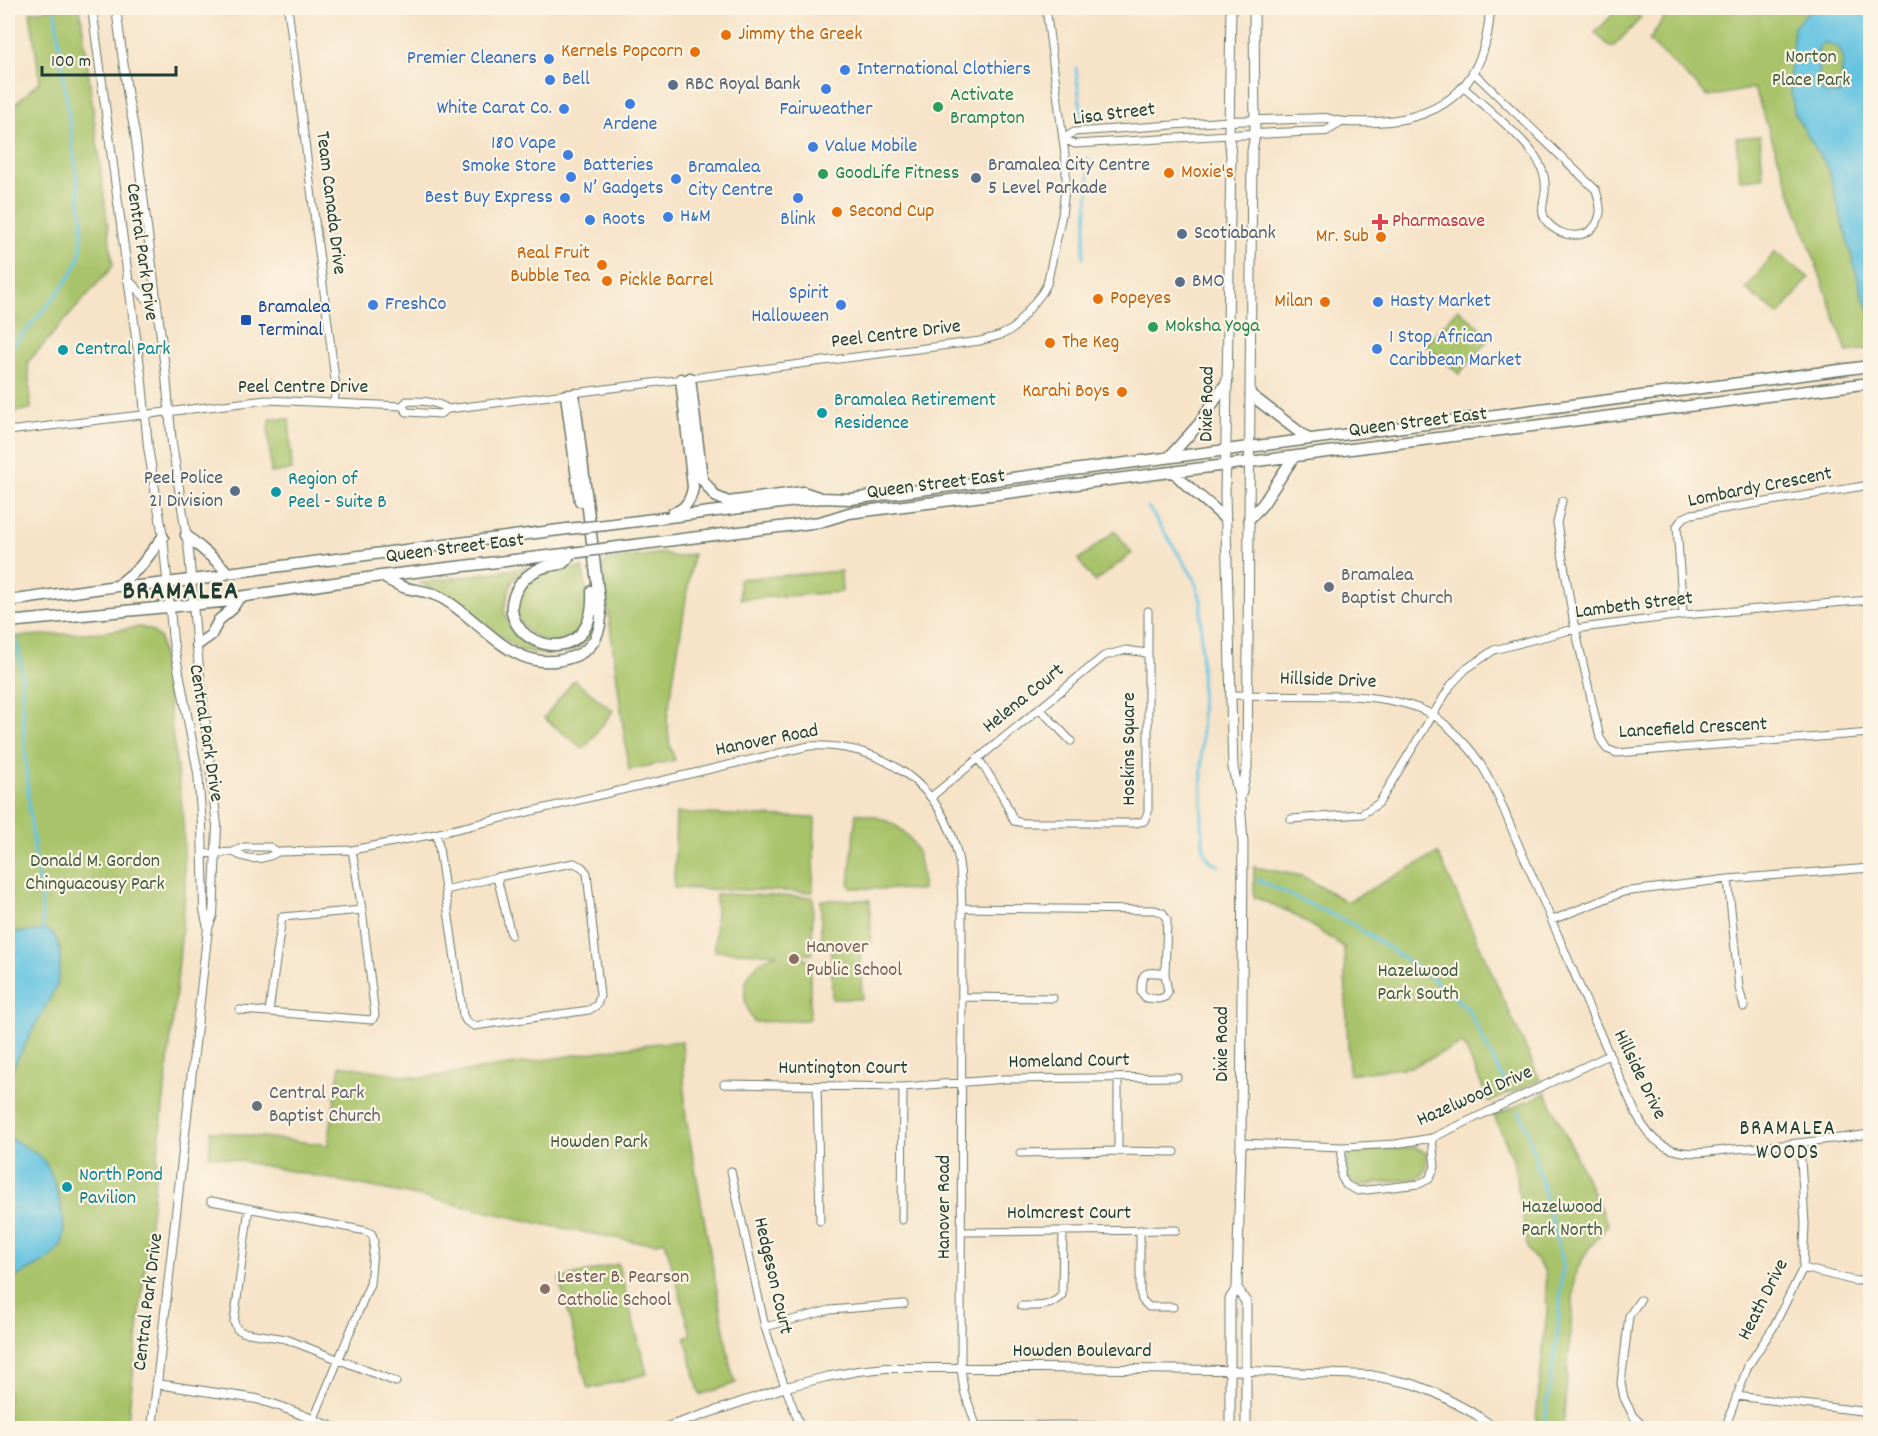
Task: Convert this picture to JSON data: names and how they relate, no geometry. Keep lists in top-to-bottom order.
{
  "streets": {
    "main road": ["Dixie Road", "Queen Street East"],
    "street": [
      "Lisa Street",
      "Team Canada Drive",
      "Central Park Drive",
      "Peel Centre Drive",
      "Lombardy Crescent",
      "Lambeth Street",
      "Hillside Drive",
      "Helena Court",
      "Lancefield Crescent",
      "Hanover Road",
      "Hoskins Square",
      "Homeland Court",
      "Huntington Court",
      "Hazelwood Drive",
      "Holmcrest Court",
      "Hedgeson Court",
      "Heath Drive",
      "Howden Boulevard"
    ]
  },
  "crossings": [
    ["Lisa Street", "Peel Centre Drive"],
    ["Lisa Street", "Dixie Road"],
    ["Team Canada Drive", "Peel Centre Drive"],
    ["Central Park Drive", "Peel Centre Drive"],
    ["Central Park Drive", "Queen Street East"],
    ["Central Park Drive", "Hanover Road"],
    ["Dixie Road", "Queen Street East"],
    ["Dixie Road", "Hillside Drive"],
    ["Dixie Road", "Hazelwood Drive"],
    ["Dixie Road", "Howden Boulevard"],
    ["Lombardy Crescent", "Lambeth Street"],
    ["Lambeth Street", "Hillside Drive"],
    ["Lambeth Street", "Lancefield Crescent"],
    ["Hillside Drive", "Hazelwood Drive"],
    ["Hillside Drive", "Heath Drive"],
    ["Helena Court", "Hanover Road"],
    ["Helena Court", "Hoskins Square"],
    ["Hanover Road", "Homeland Court"],
    ["Hanover Road", "Huntington Court"],
    ["Hanover Road", "Holmcrest Court"],
    ["Hanover Road", "Howden Boulevard"],
    ["Homeland Court", "Huntington Court"],
    ["Hedgeson Court", "Howden Boulevard"]
  ],
  "districts": ["BRAMALEA", "BRAMALEA WOODS"],
  "parks": [
    "Norton Place Park",
    "Donald M. Gordon Chinguacousy Park",
    "Hazelwood Park South",
    "Howden Park",
    "Hazelwood Park North"
  ],
  "places": {
    "other": [
      "Jimmy the Greek",
      "Kernels Popcorn",
      "Premier Cleaners",
      "International Clothiers",
      "Bell",
      "RBC Royal Bank",
      "Fairweather",
      "Ardene",
      "Activate Brampton",
      "White Carat Co.",
      "Value Mobile",
      "180 Vape Smoke Store",
      "Moxie's",
      "GoodLife Fitness",
      "Batteries N’ Gadgets",
      "Bramalea City Centre 5 Level Parkade",
      "Bramalea City Centre",
      "Best Buy Express",
      "Blink",
      "Second Cup",
      "H&M",
      "Roots",
      "Scotiabank",
      "Mr. Sub",
      "Real Fruit Bubble Tea",
      "Pickle Barrel",
      "BMO",
      "Popeyes",
      "Milan",
      "Hasty Market",
      "FreshCo",
      "Spirit Halloween",
      "Moksha Yoga",
      "The Keg",
      "1 Stop African Caribbean Market",
      "Central Park",
      "Karahi Boys",
      "Bramalea Retirement Residence",
      "Peel Police 21 Division",
      "Region of Peel - Suite B",
      "Bramalea Baptist Church",
      "Hanover Public School",
      "Central Park Baptist Church",
      "North Pond Pavilion",
      "Lester B. Pearson Catholic School"
    ],
    "health": ["Pharmasave"],
    "transit": ["Bramalea Terminal"]
  },
  "scale_bar": "100 m"
}
